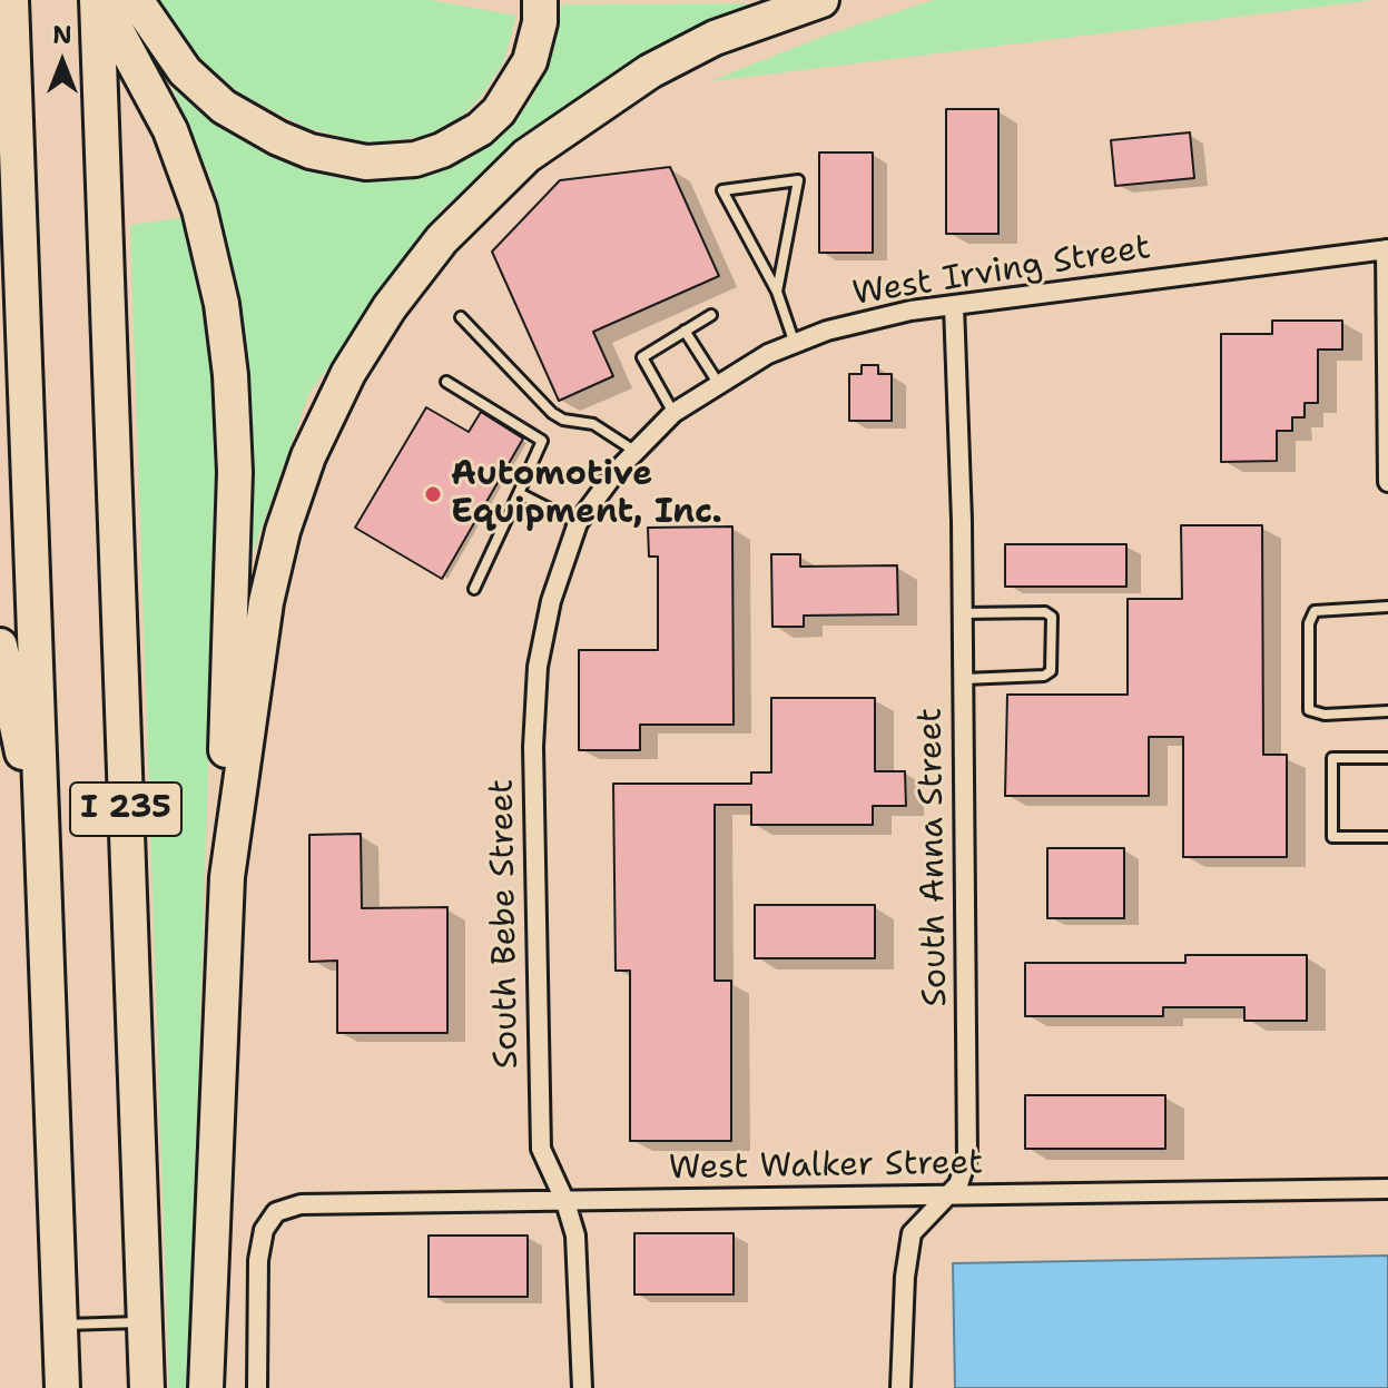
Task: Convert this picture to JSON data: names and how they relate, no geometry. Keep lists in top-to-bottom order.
{
  "streets": {
    "highway": ["I 235"],
    "street": [
      "West Irving Street",
      "South Anna Street",
      "South Bebe Street",
      "West Walker Street"
    ]
  },
  "crossings": [
    ["West Irving Street", "South Anna Street"],
    ["West Irving Street", "South Bebe Street"],
    ["South Anna Street", "West Walker Street"],
    ["South Bebe Street", "West Walker Street"]
  ],
  "places": ["Automotive Equipment, Inc."],
  "north": "top"
}
